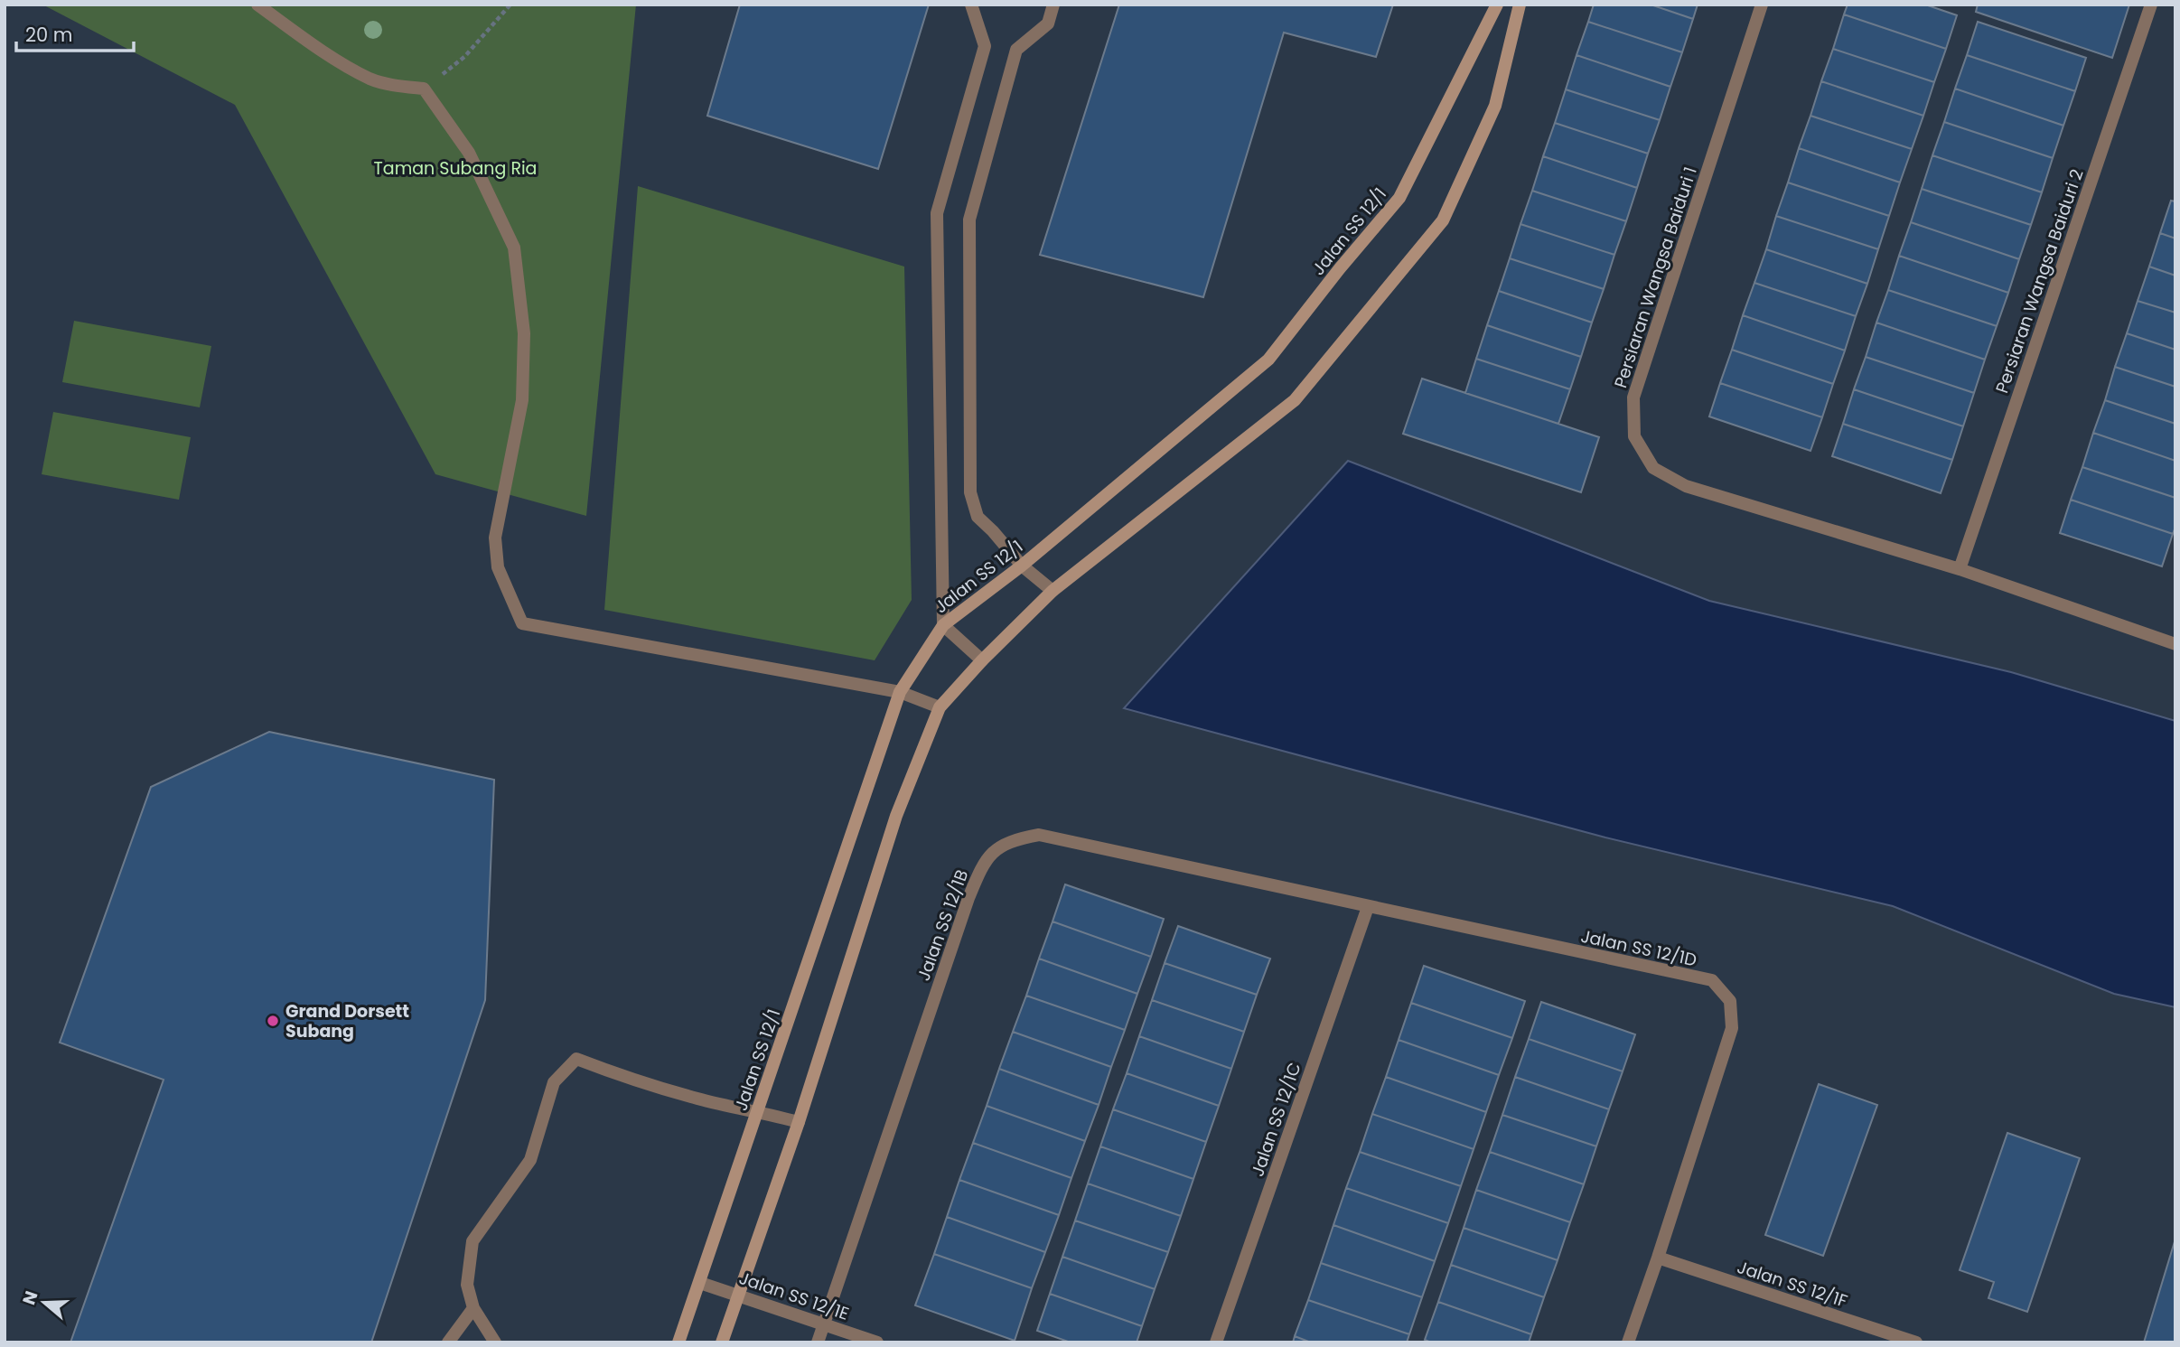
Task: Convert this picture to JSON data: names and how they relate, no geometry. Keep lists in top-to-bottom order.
{
  "streets": {
    "street": [
      "Jalan SS 12/1",
      "Persiaran Wangsa Baiduri 1",
      "Persiaran Wangsa Baiduri 2",
      "Jalan SS 12/1B",
      "Jalan SS 12/1D",
      "Jalan SS 12/1C",
      "Jalan SS 12/1F",
      "Jalan SS 12/1E"
    ]
  },
  "crossings": [
    ["Jalan SS 12/1", "Jalan SS 12/1E"],
    ["Persiaran Wangsa Baiduri 1", "Persiaran Wangsa Baiduri 2"],
    ["Jalan SS 12/1B", "Jalan SS 12/1D"],
    ["Jalan SS 12/1B", "Jalan SS 12/1C"],
    ["Jalan SS 12/1B", "Jalan SS 12/1E"],
    ["Jalan SS 12/1D", "Jalan SS 12/1C"],
    ["Jalan SS 12/1D", "Jalan SS 12/1F"]
  ],
  "parks": ["Taman Subang Ria"],
  "places": ["Grand Dorsett Subang"],
  "scale_bar": "20 m",
  "north": "left"
}
